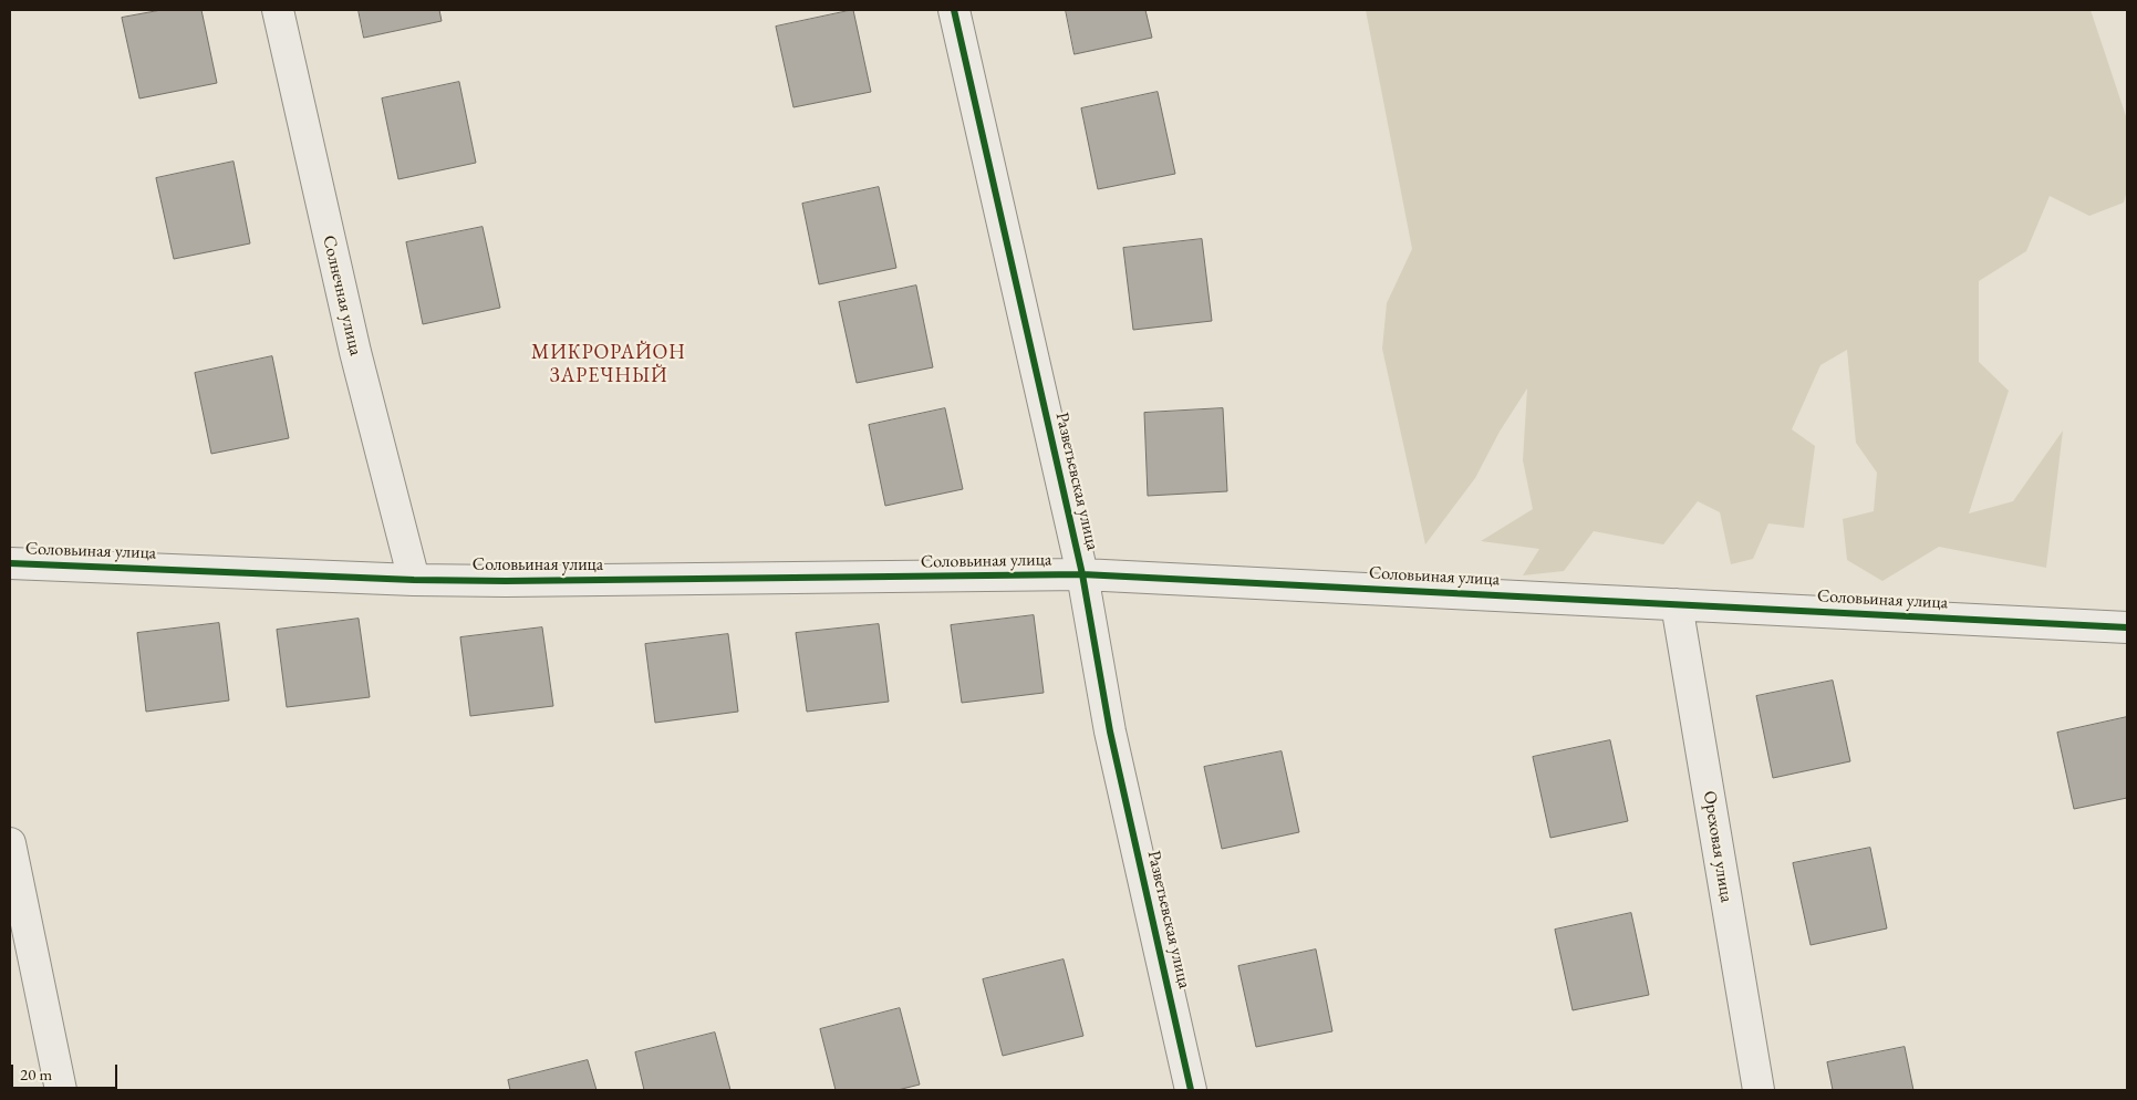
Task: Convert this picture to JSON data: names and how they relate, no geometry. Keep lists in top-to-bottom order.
{
  "streets": {
    "street": [
      "Солнечная улица",
      "Разветьевская улица",
      "Соловьиная улица",
      "Ореховая улица"
    ]
  },
  "crossings": [
    ["Солнечная улица", "Соловьиная улица"],
    ["Разветьевская улица", "Соловьиная улица"],
    ["Соловьиная улица", "Ореховая улица"]
  ],
  "districts": ["МИКРОРАЙОН ЗАРЕЧНЫЙ"],
  "scale_bar": "20 m"
}
